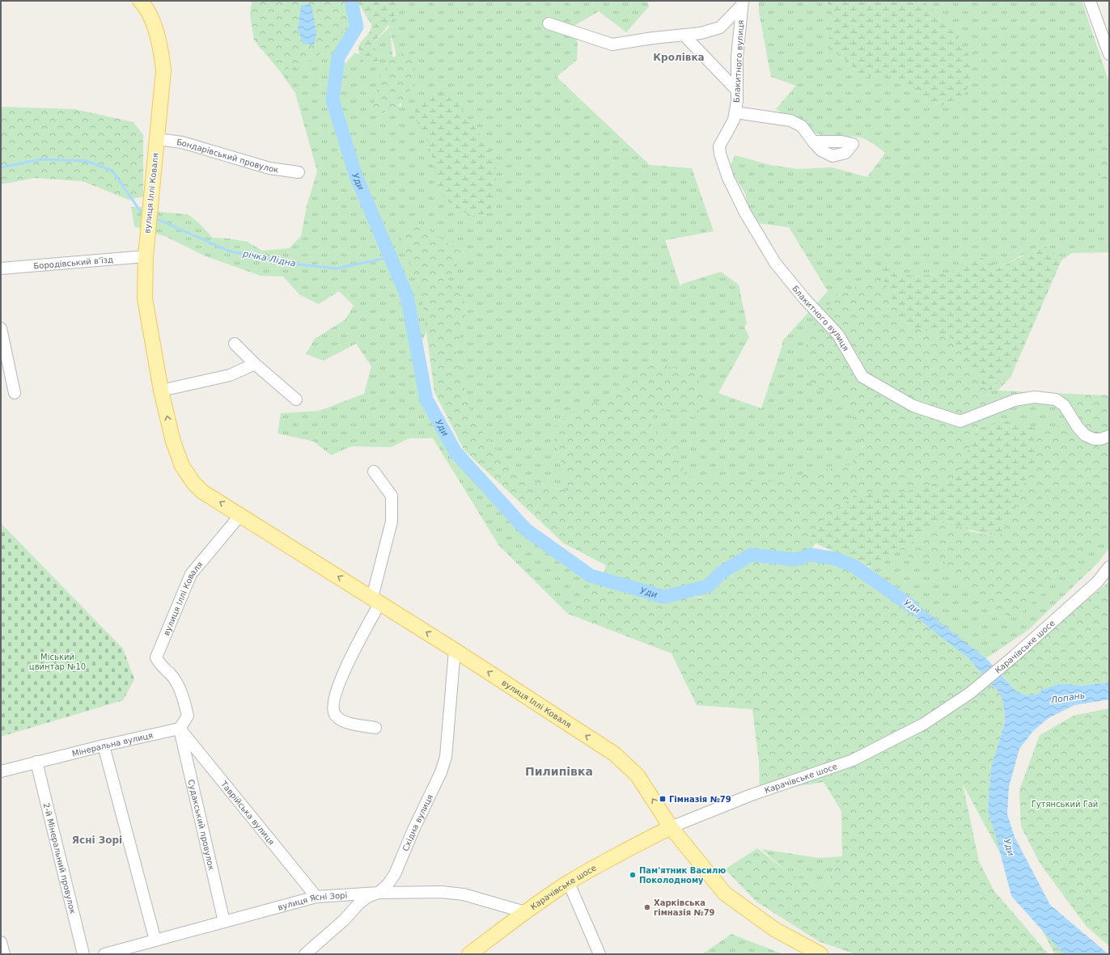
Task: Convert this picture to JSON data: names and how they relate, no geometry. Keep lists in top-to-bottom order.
{
  "streets": {
    "main road": ["вулиця Іллі Коваля", "Карачівське шосе"],
    "street": [
      "Блакитного вулиця",
      "Бондарівський провулок",
      "Бородівський в’їзд",
      "Мінеральна вулиця",
      "Таврійська вулиця",
      "Східна вулиця",
      "Судакський провулок",
      "2-й Мінеральний провулок",
      "вулиця Ясні Зорі"
    ]
  },
  "crossings": [
    ["Бондарівський провулок", "вулиця Іллі Коваля"],
    ["вулиця Іллі Коваля", "Бородівський в’їзд"],
    ["вулиця Іллі Коваля", "Карачівське шосе"],
    ["вулиця Іллі Коваля", "Мінеральна вулиця"],
    ["вулиця Іллі Коваля", "Таврійська вулиця"],
    ["вулиця Іллі Коваля", "Східна вулиця"],
    ["вулиця Іллі Коваля", "Судакський провулок"],
    ["Карачівське шосе", "вулиця Ясні Зорі"],
    ["Мінеральна вулиця", "Таврійська вулиця"],
    ["Мінеральна вулиця", "Судакський провулок"],
    ["Мінеральна вулиця", "2-й Мінеральний провулок"],
    ["Таврійська вулиця", "Судакський провулок"],
    ["Таврійська вулиця", "вулиця Ясні Зорі"],
    ["Східна вулиця", "вулиця Ясні Зорі"],
    ["Судакський провулок", "вулиця Ясні Зорі"]
  ],
  "one_way": ["вулиця Іллі Коваля"],
  "districts": ["Кролівка", "Пилипівка", "Ясні Зорі"],
  "water": ["Уди", "річка Лідна", "Лопань"],
  "parks": ["Міський цвинтар №10", "Гутянський Гай"],
  "places": {
    "transit": ["Гімназія №79"],
    "other": ["Пам'ятник Василю Поколодному", "Харківська гімназія №79"]
  }
}
